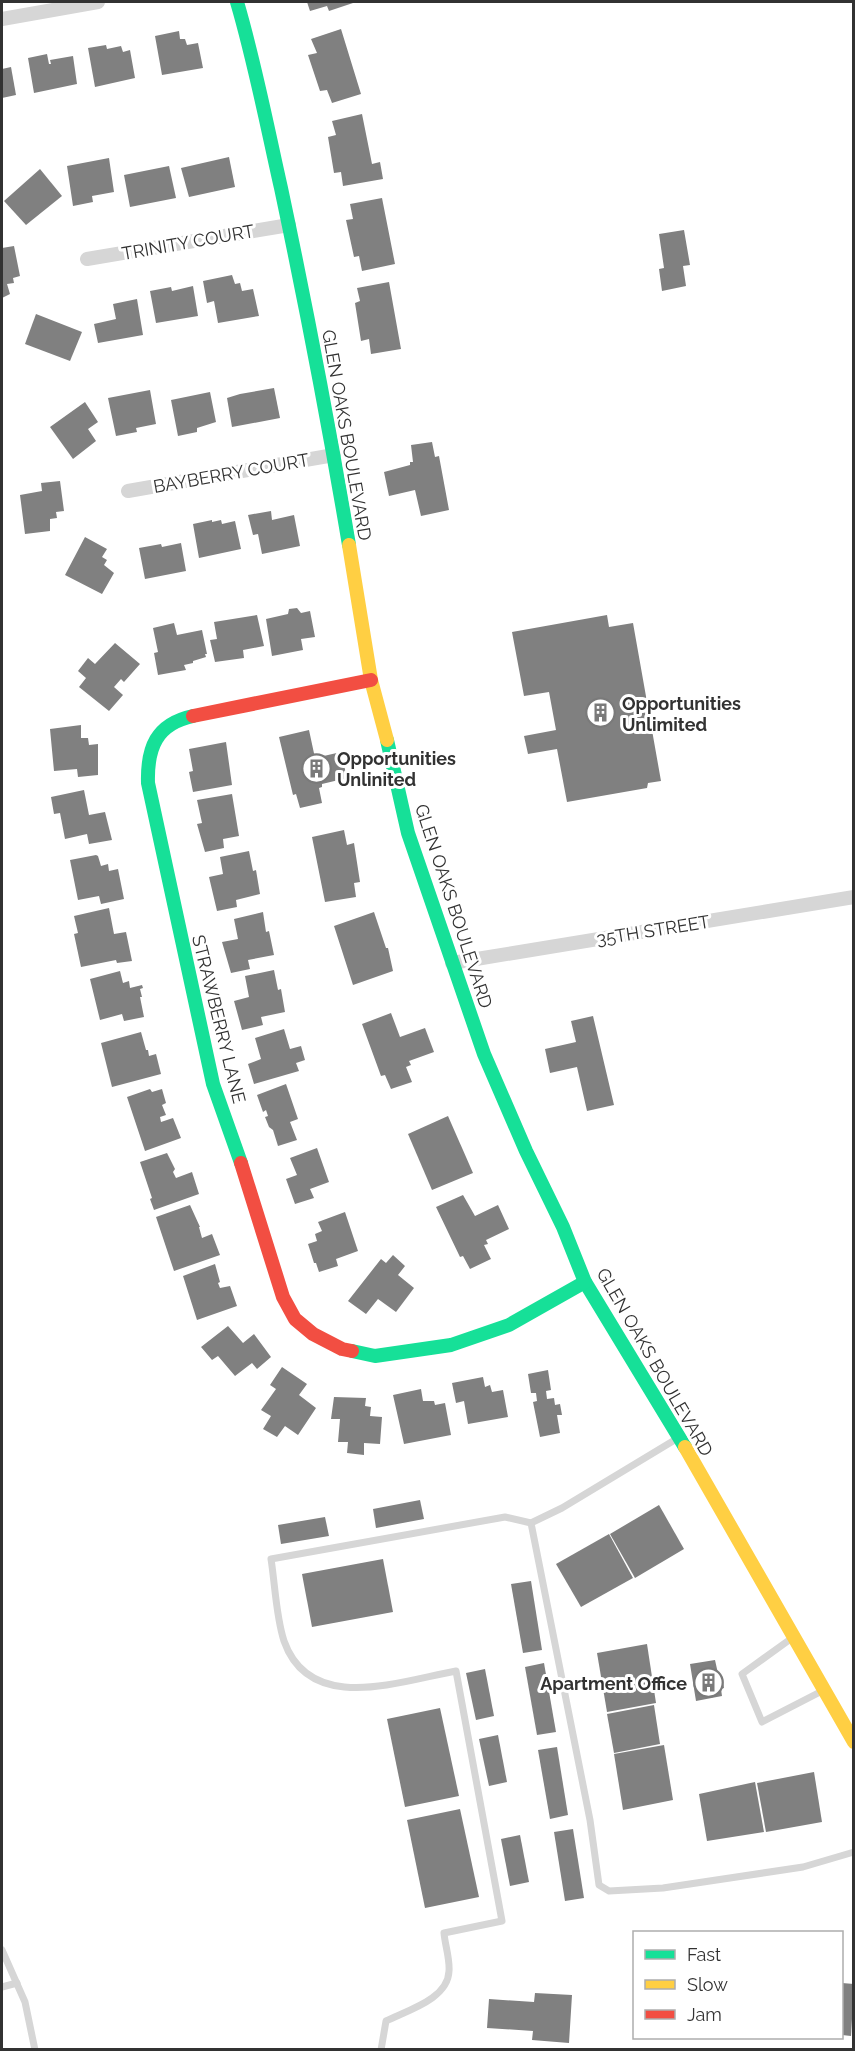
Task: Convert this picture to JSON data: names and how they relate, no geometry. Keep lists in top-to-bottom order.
{
  "streets": {
    "main road": ["GLEN OAKS BOULEVARD", "STRAWBERRY LANE"],
    "street": ["TRINITY COURT", "BAYBERRY COURT", "35TH STREET"]
  },
  "crossings": [
    ["TRINITY COURT", "GLEN OAKS BOULEVARD"],
    ["GLEN OAKS BOULEVARD", "BAYBERRY COURT"],
    ["GLEN OAKS BOULEVARD", "35TH STREET"],
    ["GLEN OAKS BOULEVARD", "STRAWBERRY LANE"]
  ],
  "places": {
    "building": ["Opportunities Unlimited", "Opportunities Unlinited", "Apartment Office"]
  },
  "legend": ["Fast", "Slow", "Jam"]
}
